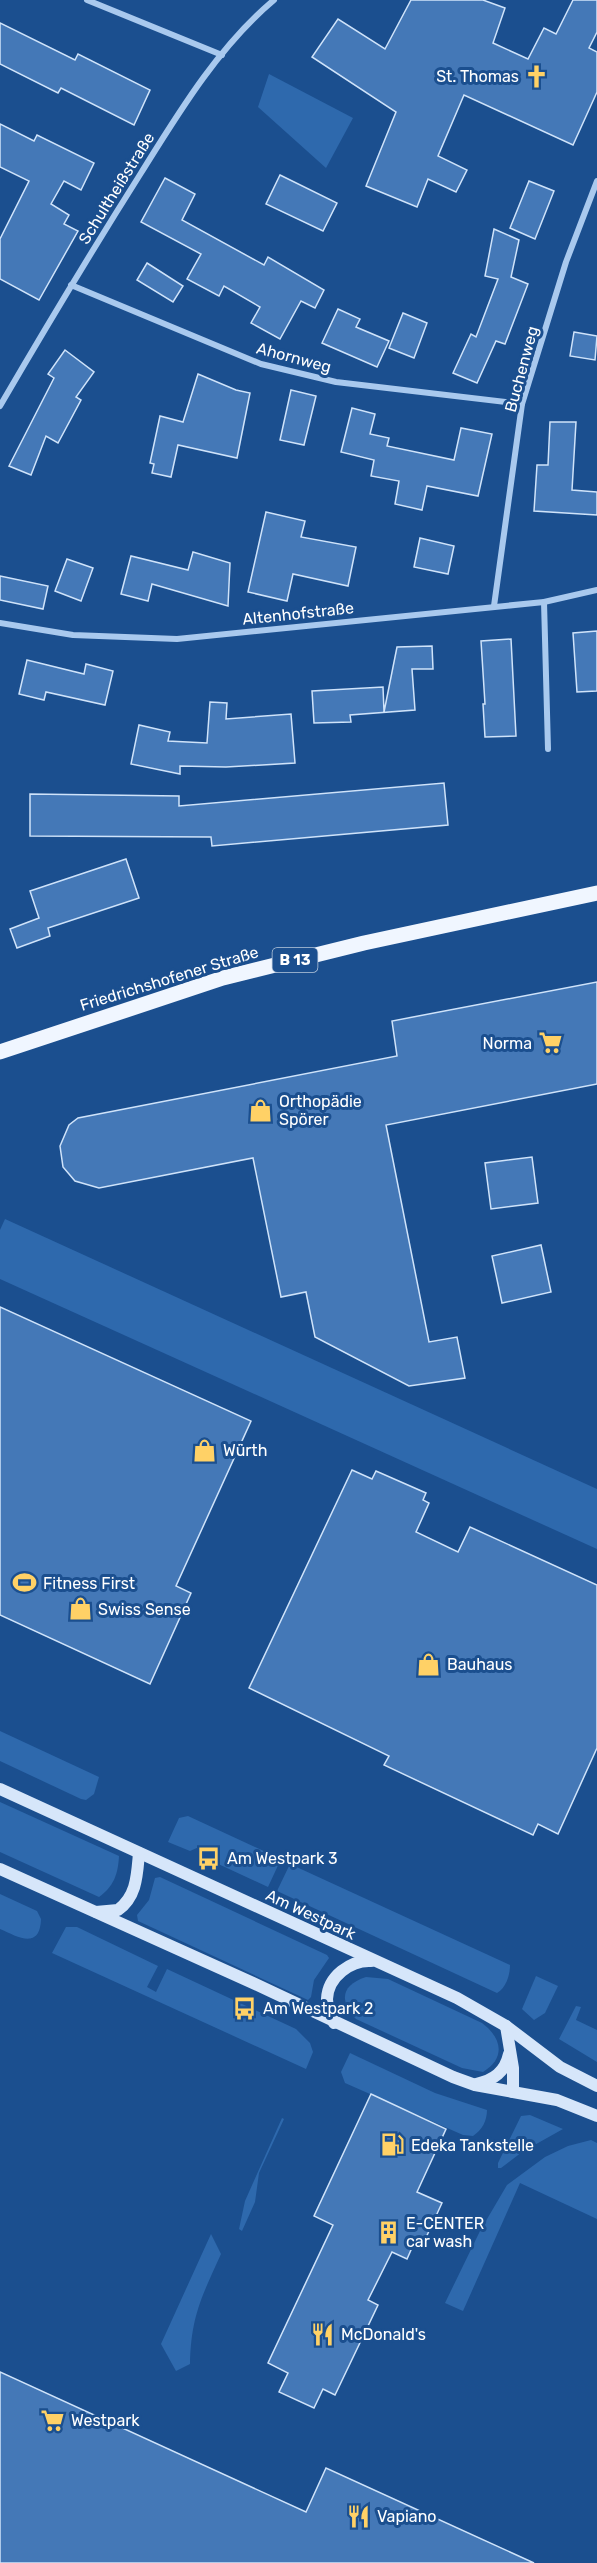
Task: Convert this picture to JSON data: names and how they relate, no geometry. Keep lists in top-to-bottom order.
{
  "streets": {
    "main road": ["B 13", "Friedrichshofener Straße", "Am Westpark"],
    "street": [
      "Schultheißstraße",
      "Ahornweg",
      "Buchenweg",
      "Altenhofstraße"
    ]
  },
  "crossings": [
    ["Schultheißstraße", "Ahornweg"],
    ["Ahornweg", "Buchenweg"],
    ["Buchenweg", "Altenhofstraße"]
  ],
  "places": {
    "church": ["St. Thomas"],
    "supermarket": ["Norma", "Westpark"],
    "shop": [
      "Orthopädie Spörer",
      "Würth",
      "Swiss Sense",
      "Bauhaus"
    ],
    "sports": ["Fitness First"],
    "bus stop": ["Am Westpark 3", "Am Westpark 2"],
    "fuel station": ["Edeka Tankstelle"],
    "building": ["E-CENTER car wash"],
    "restaurant": ["McDonald's", "Vapiano"]
  }
}
